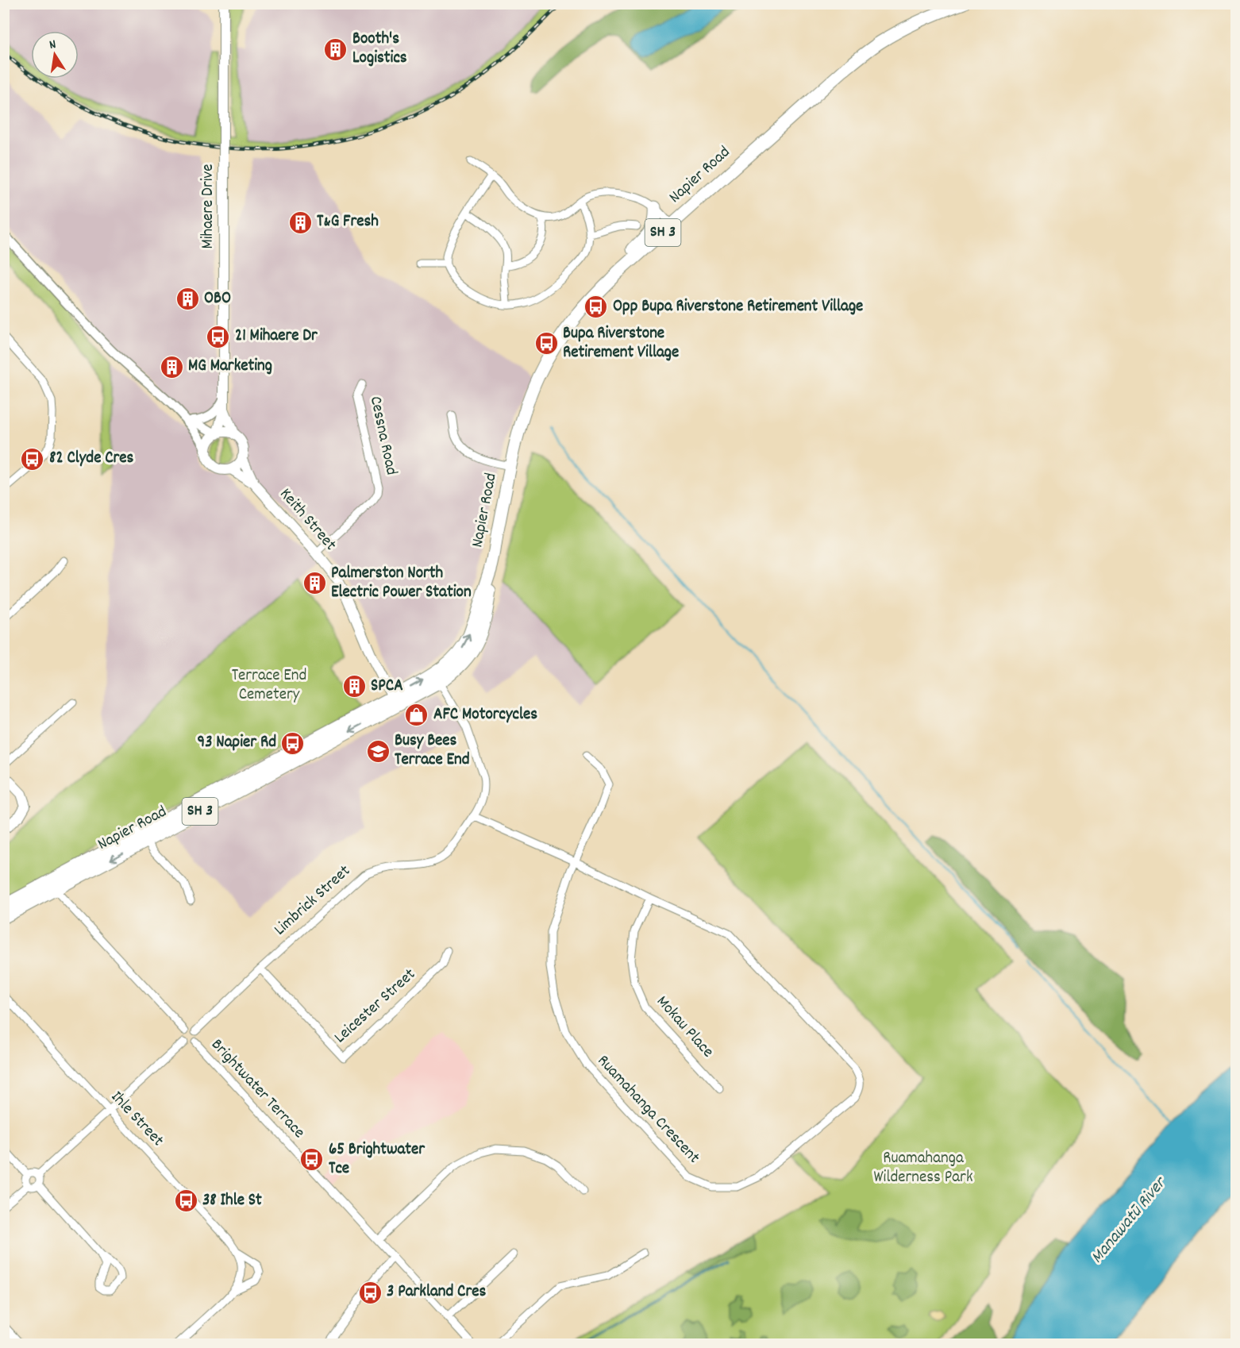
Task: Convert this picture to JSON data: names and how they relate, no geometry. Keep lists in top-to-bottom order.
{
  "streets": {
    "highway": ["Napier Road", "SH 3"],
    "main road": ["Mihaere Drive", "Keith Street"],
    "street": [
      "Cessna Road",
      "Limbrick Street",
      "Leicester Street",
      "Mokau Place",
      "Brightwater Terrace",
      "Ruamahanga Crescent",
      "Ihle Street"
    ]
  },
  "crossings": [
    ["Napier Road", "Keith Street"],
    ["Napier Road", "Limbrick Street"],
    ["Mihaere Drive", "Keith Street"],
    ["Cessna Road", "Keith Street"],
    ["Limbrick Street", "Leicester Street"],
    ["Limbrick Street", "Brightwater Terrace"],
    ["Limbrick Street", "Ruamahanga Crescent"],
    ["Mokau Place", "Ruamahanga Crescent"]
  ],
  "water": ["Manawatū River"],
  "parks": ["Terrace End Cemetery", "Ruamahanga Wilderness Park"],
  "places": {
    "building": [
      "Booth's Logistics",
      "T&G Fresh",
      "OBO",
      "MG Marketing",
      "Palmerston North Electric Power Station",
      "SPCA"
    ],
    "bus stop": [
      "Opp Bupa Riverstone Retirement Village",
      "21 Mihaere Dr",
      "Bupa Riverstone Retirement Village",
      "82 Clyde Cres",
      "93 Napier Rd",
      "65 Brightwater Tce",
      "38 Ihle St",
      "3 Parkland Cres"
    ],
    "shop": ["AFC Motorcycles"],
    "school or university": ["Busy Bees Terrace End"]
  },
  "north": "top"
}
